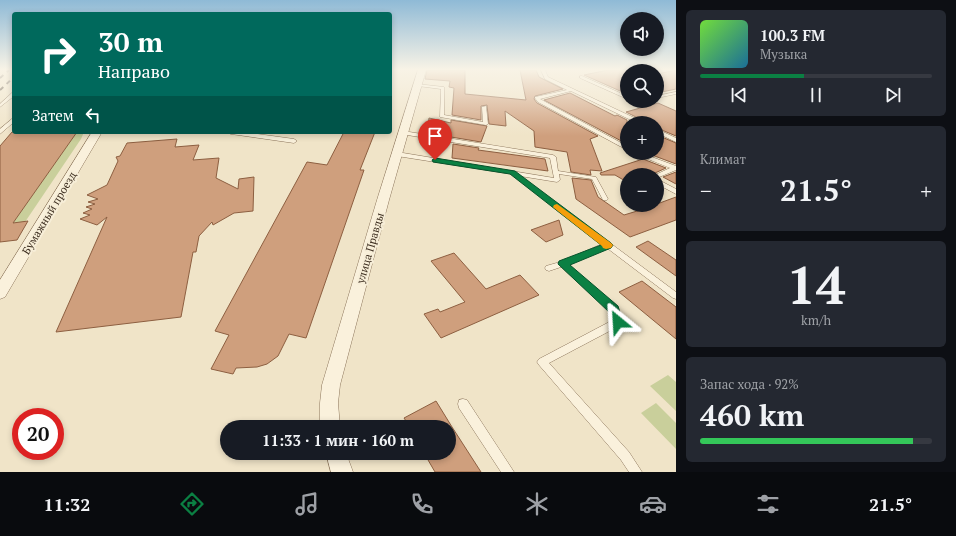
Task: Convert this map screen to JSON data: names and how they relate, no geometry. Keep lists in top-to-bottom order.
{
  "streets": {
    "street": ["Бумажный проезд", "улица Правды"]
  },
  "page": {
    "map_buttons": ["+", "−"],
    "turn": ["30 m", "Направо"],
    "song": ["100.3 FM", "Музыка"],
    "then": "Затем",
    "tile": [
      "Климат",
      ["14", "km/h"],
      ["Запас хода · 92%", "460 km"]
    ],
    "heat": ["−", "21.5°", "+"],
    "limit": "20",
    "trip": "11:33 · 1 мин · 160 m",
    "tabs": ["11:32", "21.5°"]
  }
}
